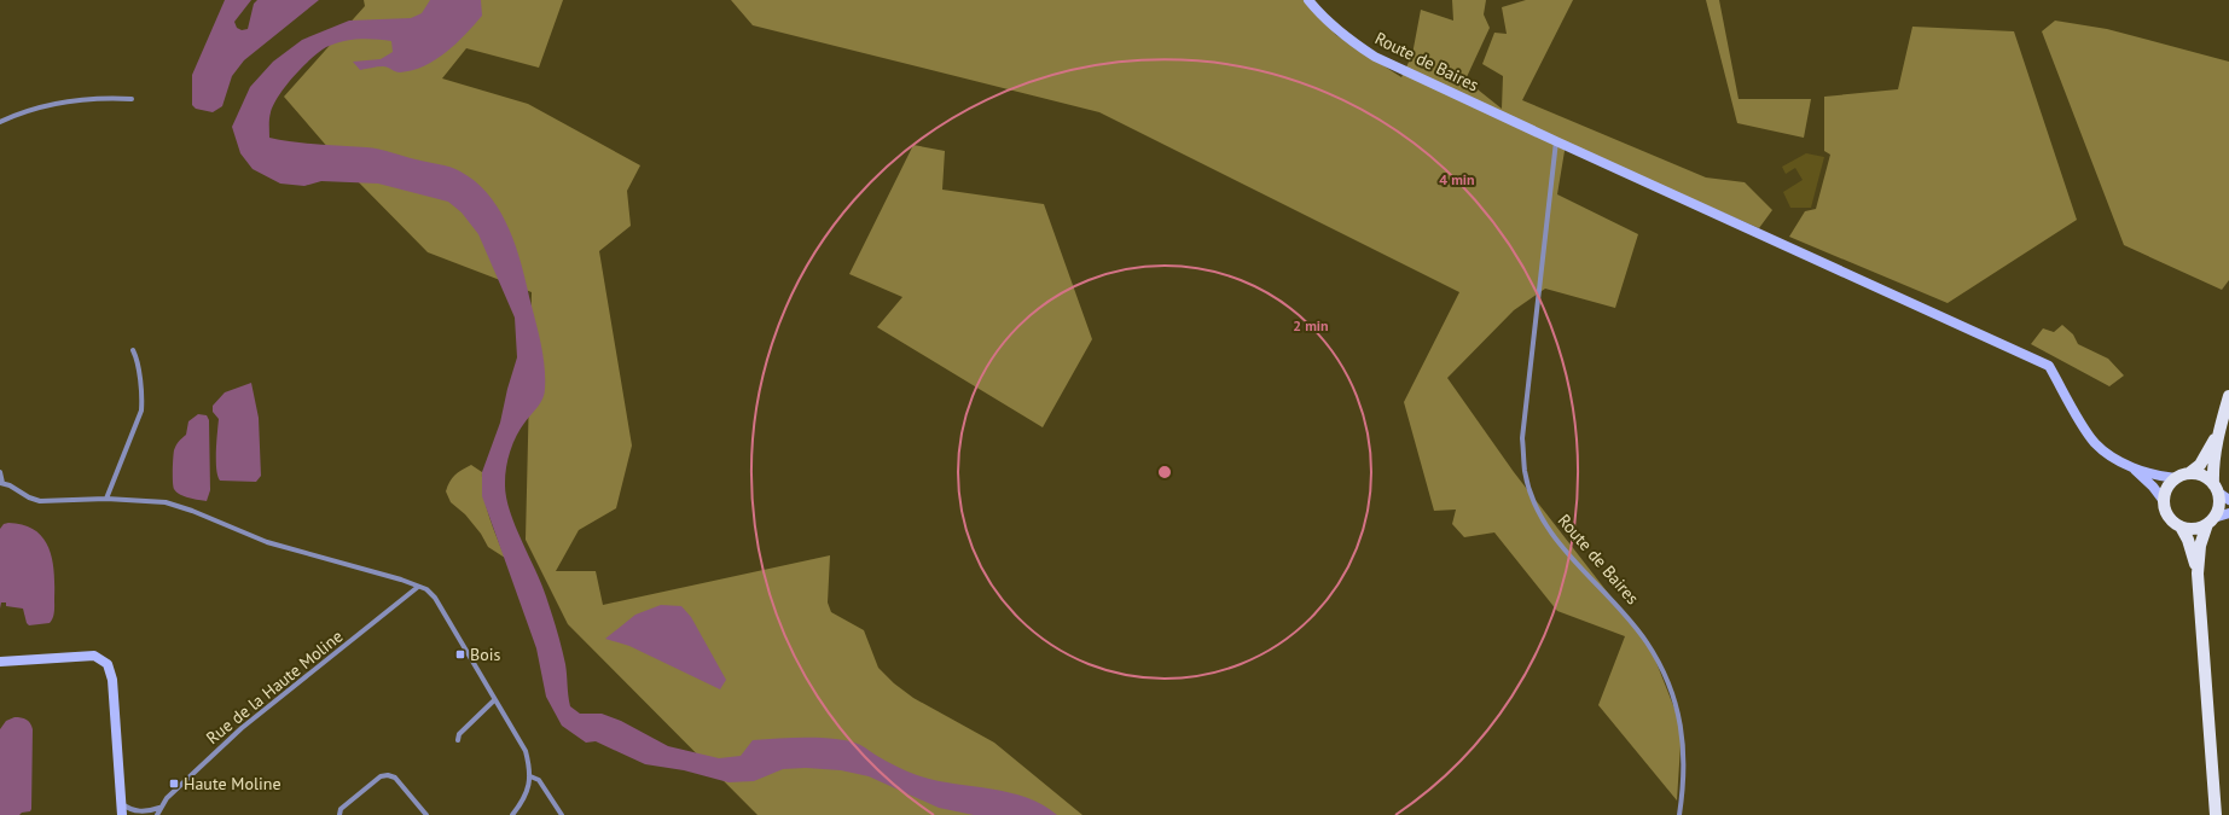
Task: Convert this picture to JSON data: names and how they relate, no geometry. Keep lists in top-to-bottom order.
{
  "streets": {
    "street": ["Route de Baires", "Rue de la Haute Moline"]
  },
  "places": {
    "transit": ["Bois", "Haute Moline"]
  },
  "rings": ["4 min", "2 min"]
}
